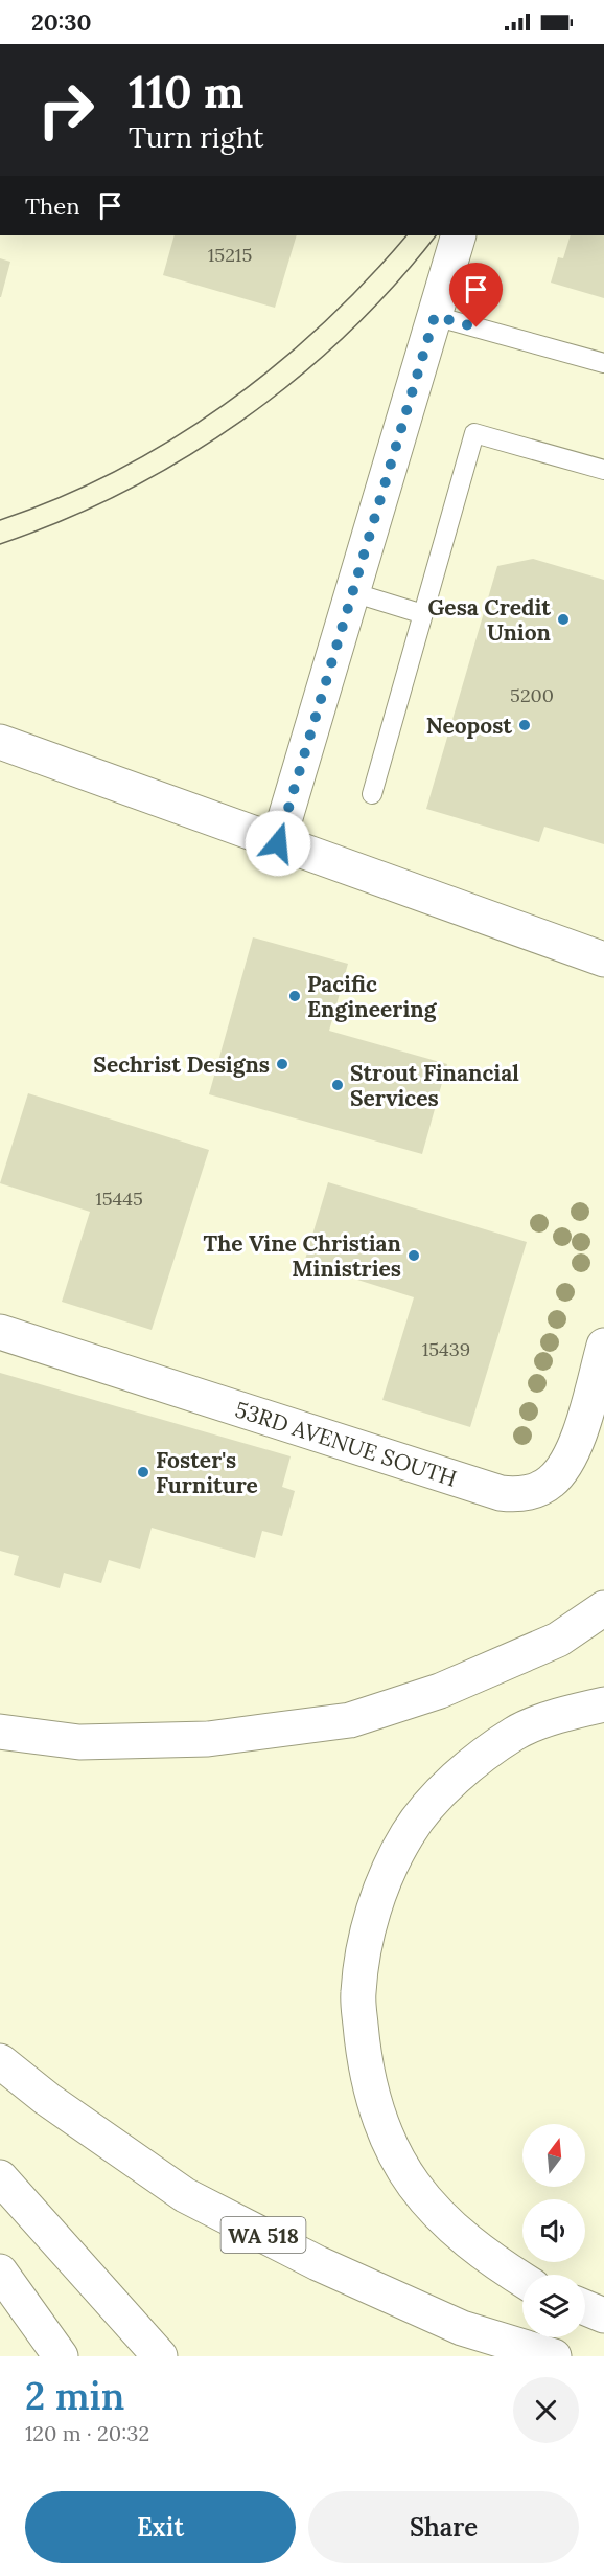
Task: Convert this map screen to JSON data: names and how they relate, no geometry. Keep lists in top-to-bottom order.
{
  "streets": {
    "main road": ["53RD AVENUE SOUTH", "WA 518"]
  },
  "places": [
    "Gesa Credit Union",
    "Neopost",
    "Pacific Engineering",
    "Sechrist Designs",
    "Strout Financial Services",
    "The Vine Christian Ministries",
    "Foster's Furniture"
  ],
  "house_numbers": [
    "15215",
    "5200",
    "15445",
    "15439"
  ],
  "north": "top",
  "page": {
    "status": "20:30",
    "turn": ["110 m", "Turn right"],
    "then": "Then",
    "heading": ["2 min", "120 m · 20:32"],
    "buttons": ["Exit", "Share"]
  }
}
